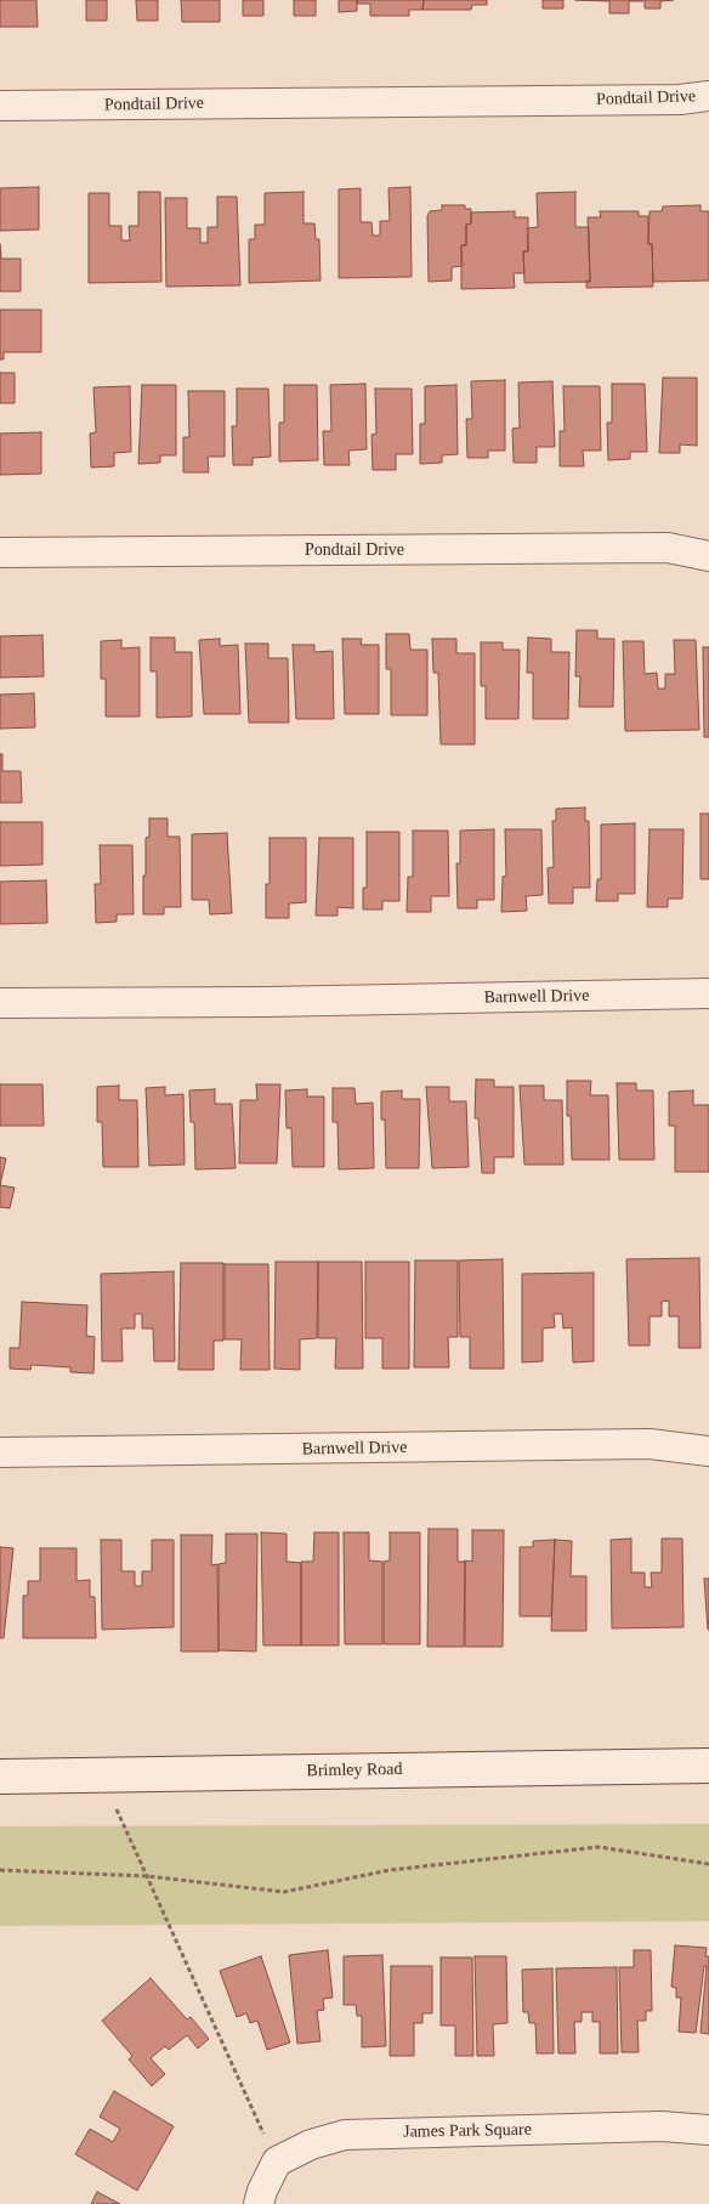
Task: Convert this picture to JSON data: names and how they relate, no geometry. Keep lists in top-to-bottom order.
{
  "streets": {
    "main road": ["Brimley Road"],
    "street": ["Pondtail Drive", "Barnwell Drive", "James Park Square"]
  }
}
